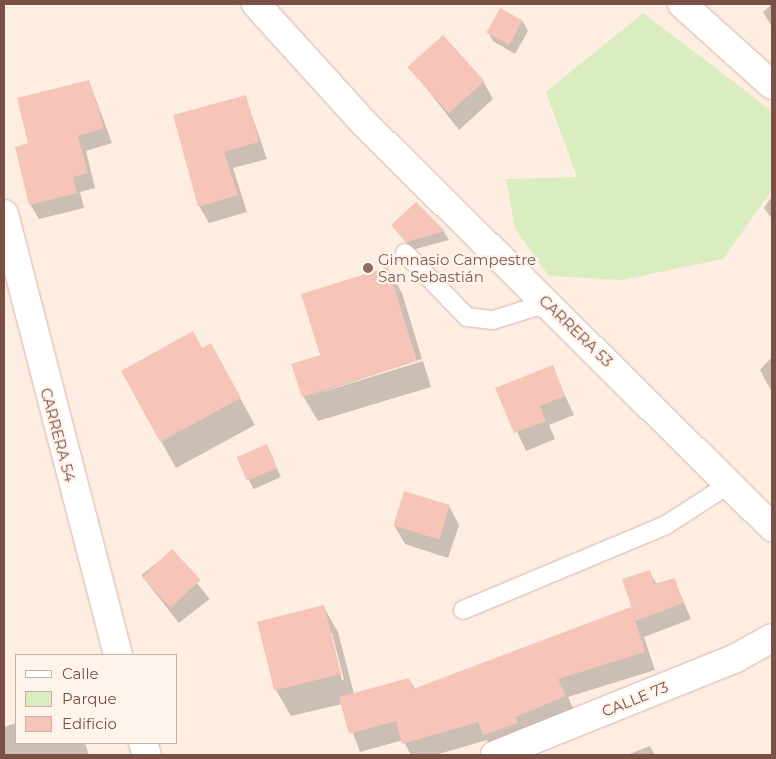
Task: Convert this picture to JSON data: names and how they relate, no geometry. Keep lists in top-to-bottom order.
{
  "streets": {
    "street": ["CARRERA 53", "CARRERA 54", "CALLE 73"]
  },
  "places": ["Gimnasio Campestre San Sebastián"],
  "legend": ["Calle", "Parque", "Edificio"]
}
